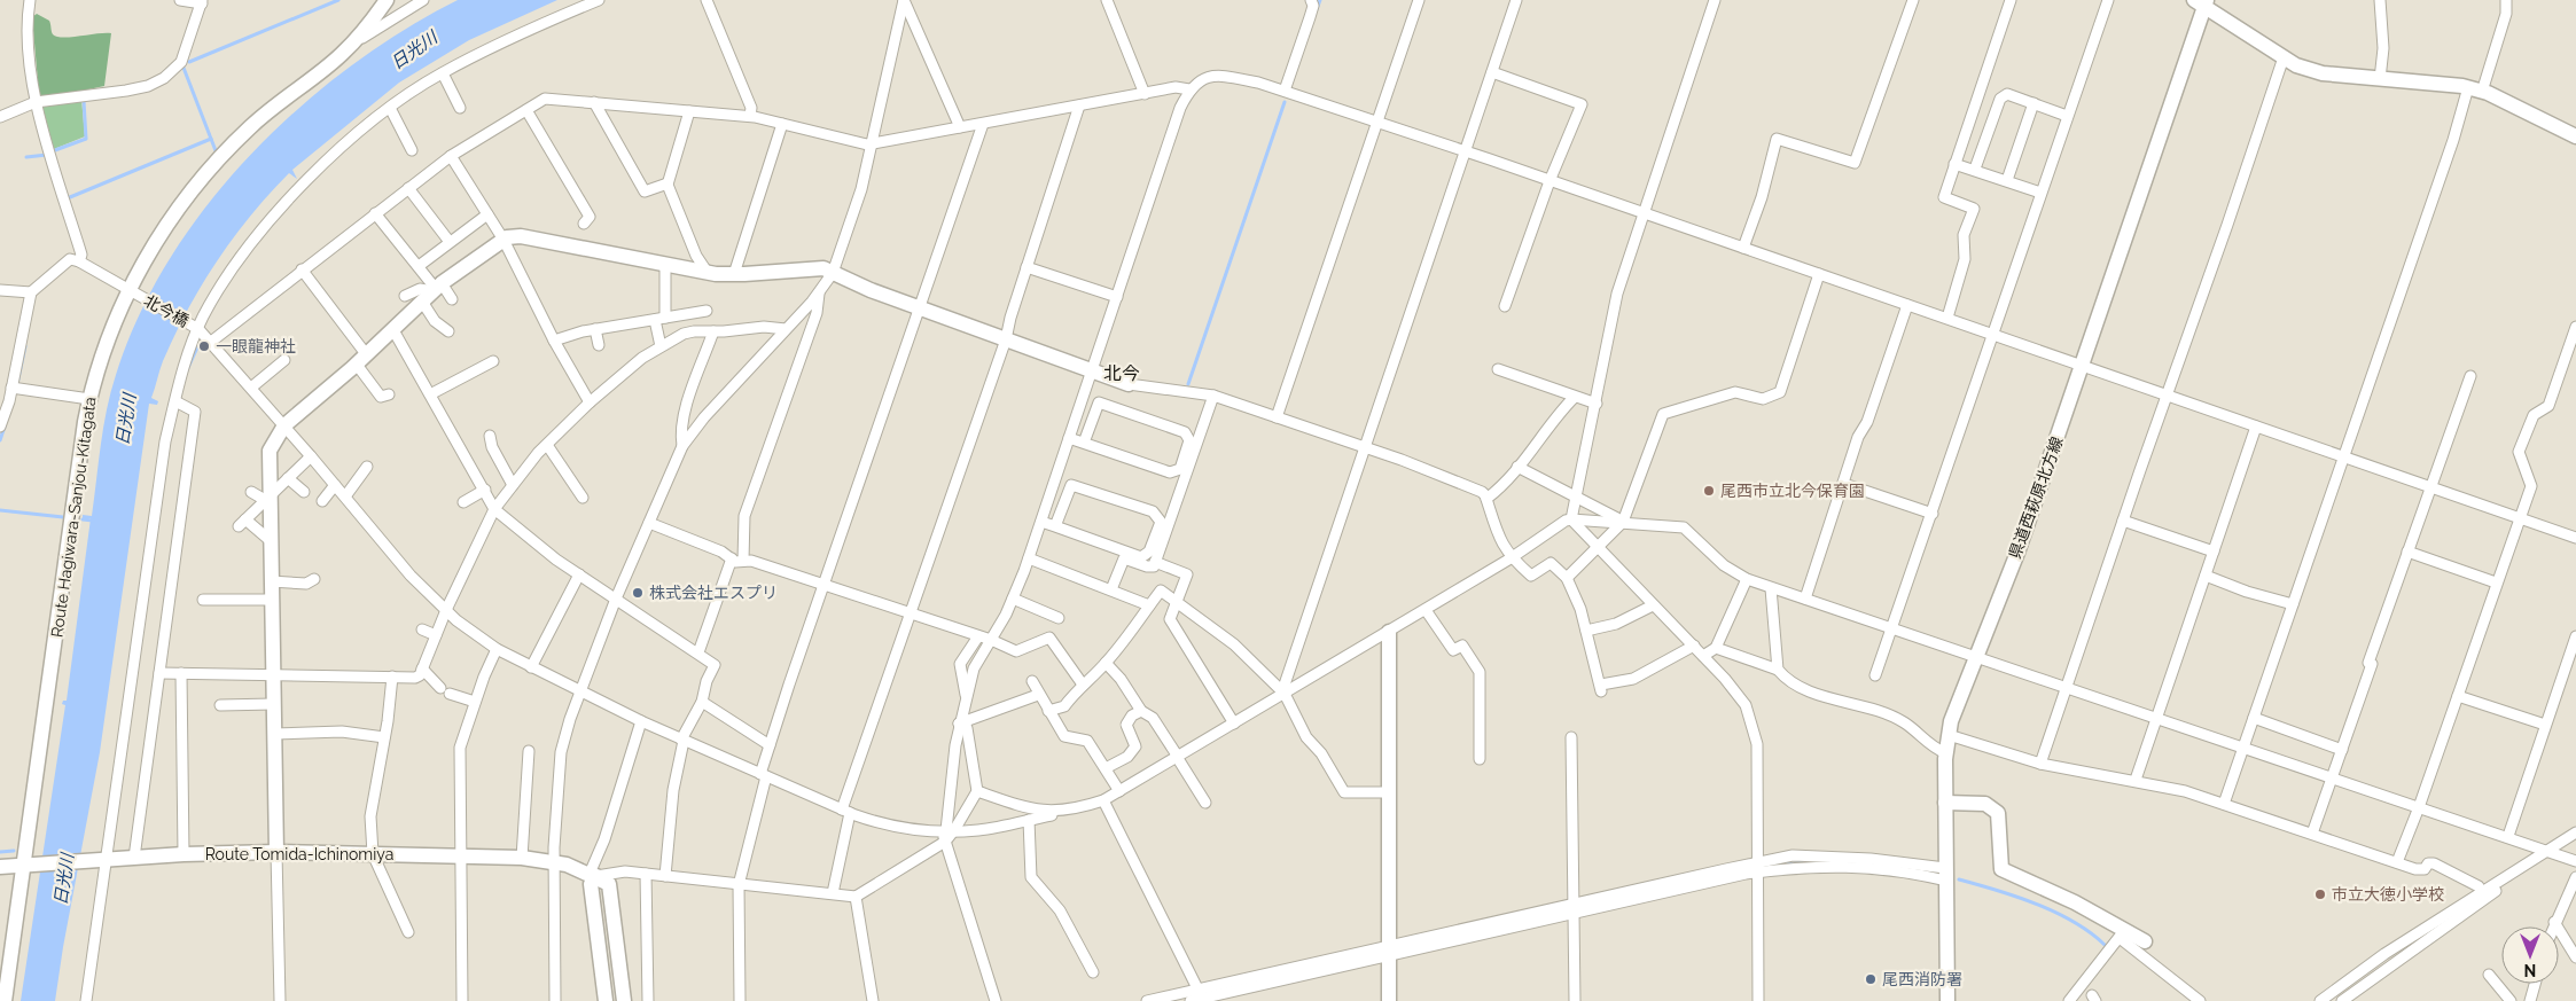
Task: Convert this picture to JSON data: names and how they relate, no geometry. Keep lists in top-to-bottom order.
{
  "streets": {
    "main road": ["県道西萩原北方線", "Route Hagiwara-Sanjou-Kitagata", "Route Tomida-Ichinomiya"],
    "street": ["北今橋"]
  },
  "crossings": [
    ["北今橋", "Route Hagiwara-Sanjou-Kitagata"],
    ["Route Hagiwara-Sanjou-Kitagata", "Route Tomida-Ichinomiya"]
  ],
  "districts": ["北今"],
  "water": ["日光川"],
  "places": [
    "一眼龍神社",
    "尾西市立北今保育園",
    "株式会社エスプリ",
    "市立大徳小学校",
    "尾西消防署"
  ],
  "north": "bottom"
}
